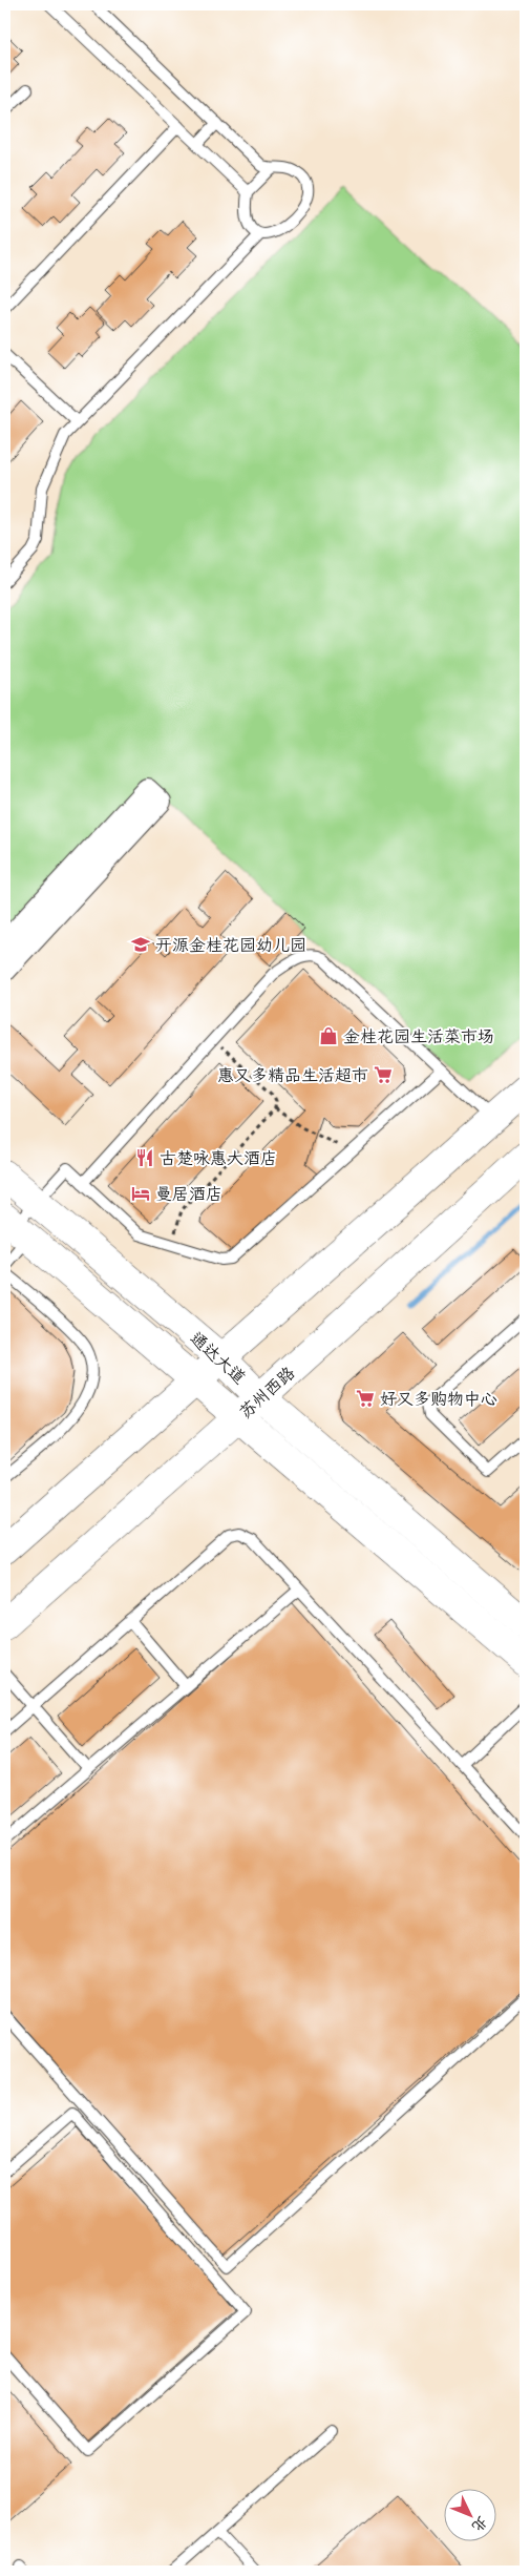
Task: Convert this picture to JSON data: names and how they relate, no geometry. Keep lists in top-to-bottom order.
{
  "streets": {
    "main road": ["通达大道", "苏州西路"]
  },
  "crossings": [
    ["通达大道", "苏州西路"]
  ],
  "places": {
    "school or university": ["开源金桂花园幼儿园"],
    "shop": ["金桂花园生活菜市场"],
    "supermarket": ["惠又多精品生活超市", "好又多购物中心"],
    "restaurant": ["古楚咏惠大酒店"],
    "hotel": ["曼居酒店"]
  },
  "north": "bottom right"
}
